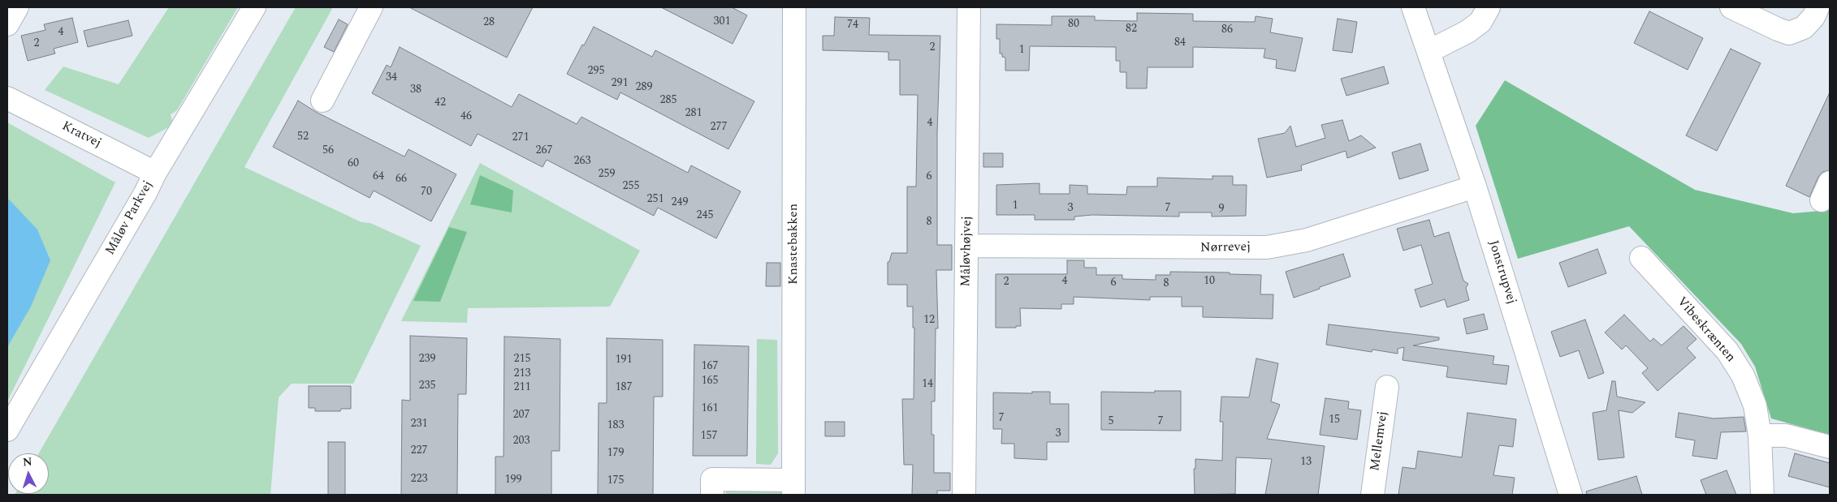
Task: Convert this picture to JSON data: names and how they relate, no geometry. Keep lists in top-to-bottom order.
{
  "streets": {
    "street": [
      "Kratvej",
      "Måløv Parkvej",
      "Knastebakken",
      "Nørrevej",
      "Måløvhøjvej",
      "Jonstrupvej",
      "Vibeskrænten",
      "Mellemvej"
    ]
  },
  "crossings": [
    ["Kratvej", "Måløv Parkvej"],
    ["Nørrevej", "Måløvhøjvej"],
    ["Nørrevej", "Jonstrupvej"]
  ],
  "house_numbers": [
    "301",
    "28",
    "80",
    "74",
    "82",
    "86",
    "4",
    "84",
    "2",
    "2",
    "1",
    "295",
    "34",
    "291",
    "289",
    "38",
    "285",
    "42",
    "281",
    "46",
    "4",
    "277",
    "52",
    "271",
    "56",
    "267",
    "263",
    "60",
    "259",
    "64",
    "6",
    "66",
    "255",
    "70",
    "251",
    "249",
    "1",
    "3",
    "7",
    "9",
    "245",
    "8",
    "4",
    "10",
    "2",
    "6",
    "8",
    "12",
    "239",
    "215",
    "191",
    "167",
    "213",
    "165",
    "14",
    "235",
    "211",
    "187",
    "161",
    "207",
    "7",
    "15",
    "5",
    "7",
    "231",
    "183",
    "3",
    "157",
    "203",
    "227",
    "179",
    "13",
    "223",
    "199",
    "175"
  ],
  "north": "top"
}
